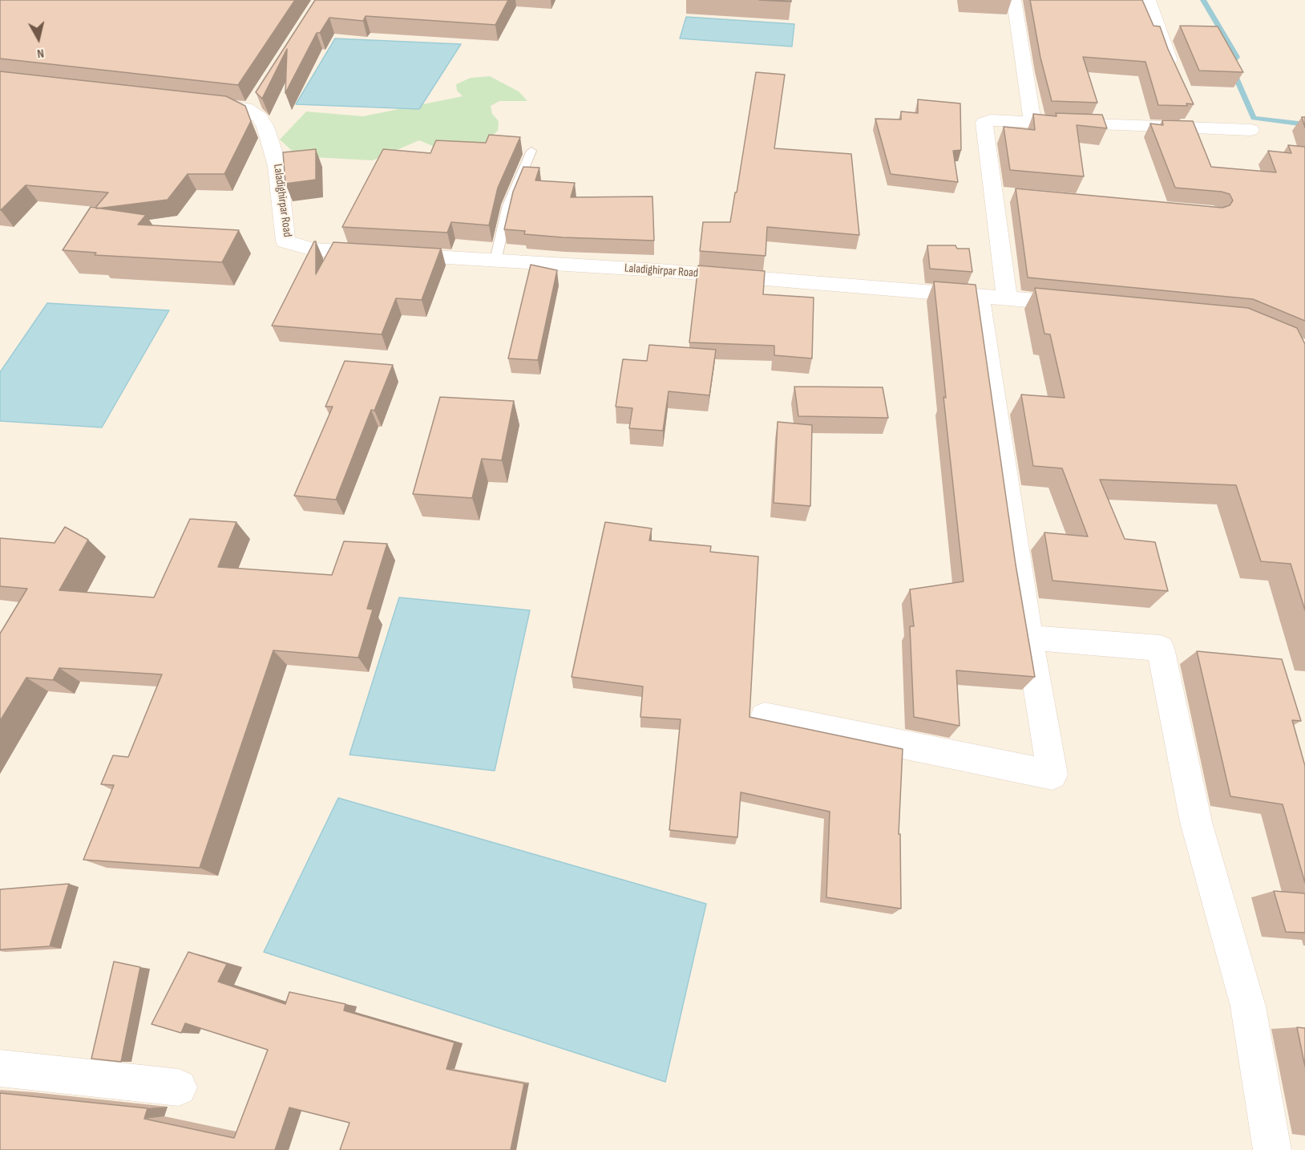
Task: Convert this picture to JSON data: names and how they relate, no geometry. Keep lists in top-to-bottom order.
{
  "streets": {
    "street": ["Laladighirpar Road"]
  },
  "north": "bottom"
}
